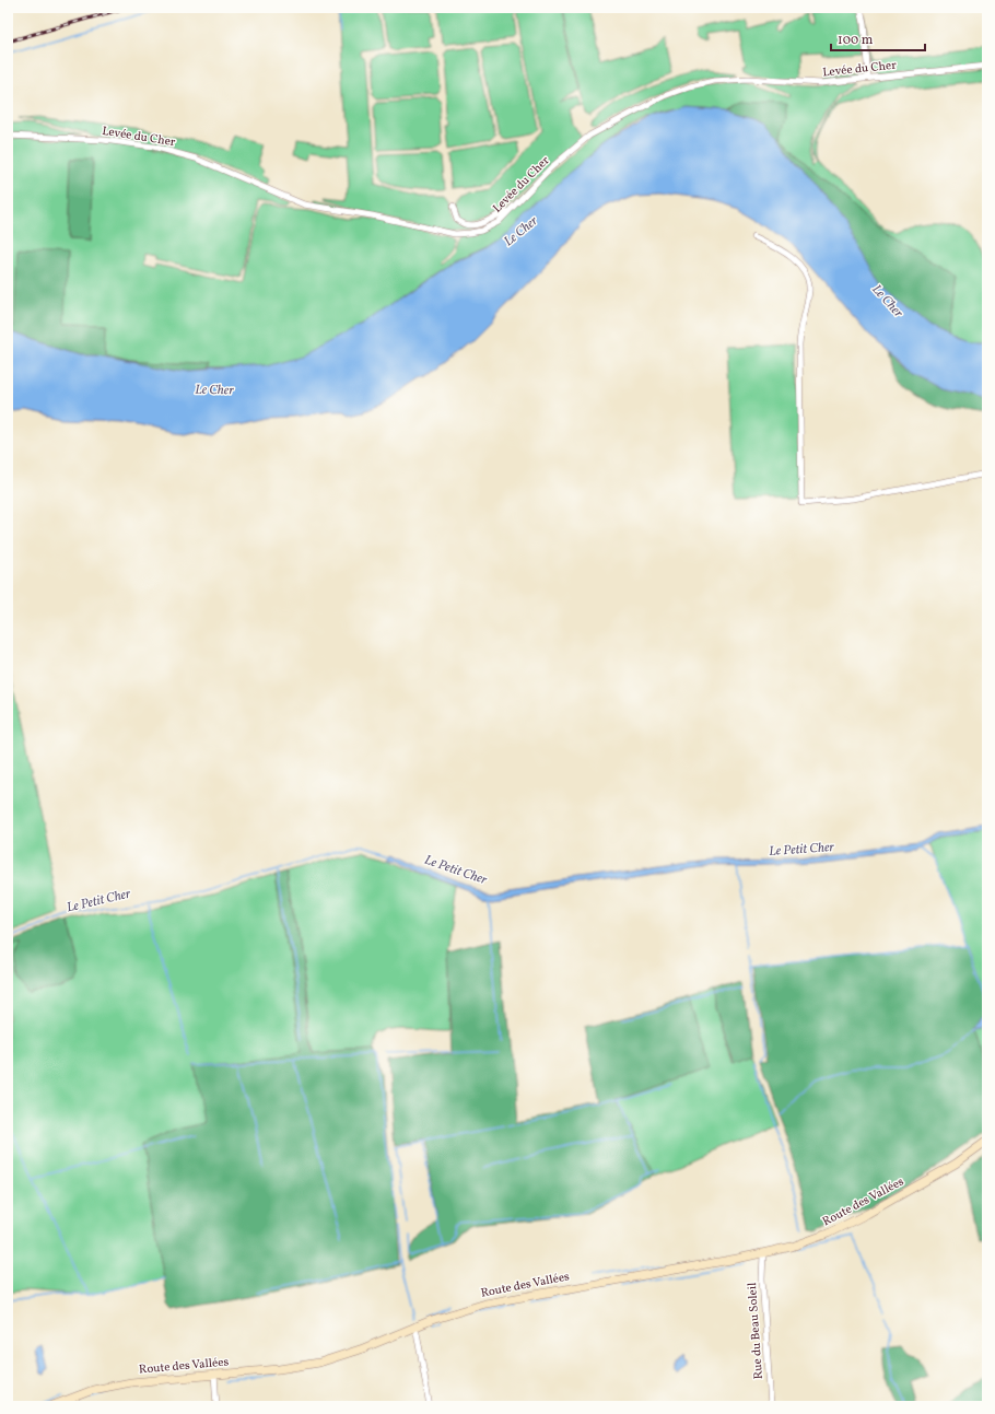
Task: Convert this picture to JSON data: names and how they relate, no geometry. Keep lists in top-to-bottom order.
{
  "streets": {
    "main road": ["Route des Vallées"],
    "street": ["Levée du Cher", "Rue du Beau Soleil"]
  },
  "crossings": [
    ["Route des Vallées", "Rue du Beau Soleil"]
  ],
  "water": ["Le Cher", "Le Petit Cher"],
  "scale_bar": "100 m"
}
